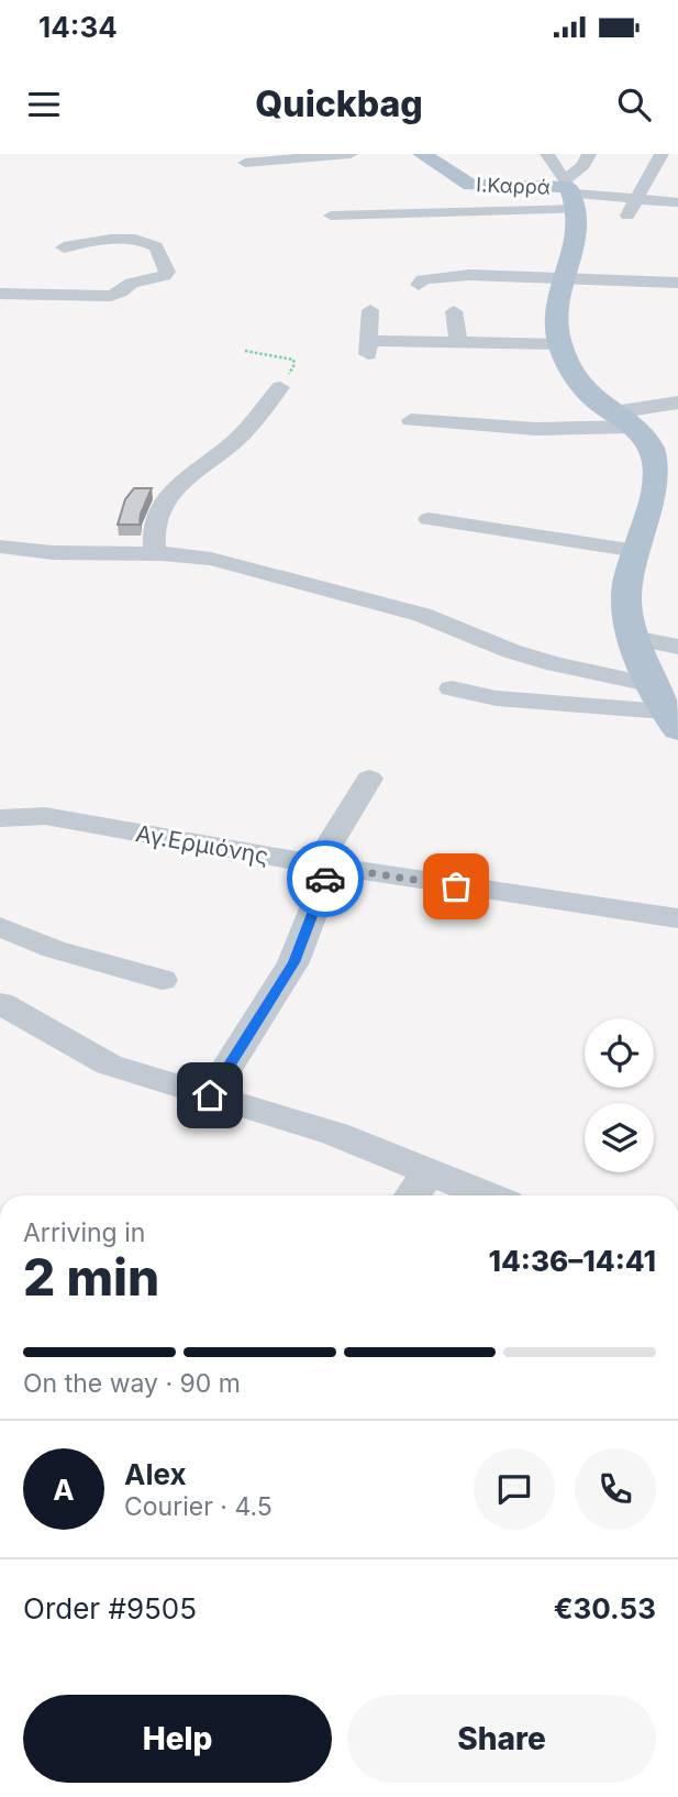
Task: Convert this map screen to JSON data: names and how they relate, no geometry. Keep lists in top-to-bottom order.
{
  "streets": {
    "main road": ["Ι.Καρρά"],
    "street": ["Αγ.Ερμιόνης"]
  },
  "page": {
    "status": "14:34",
    "header": "Quickbag",
    "heading": ["2 min", "Arriving in", "14:36–14:41"],
    "panel": [
      "Alex",
      "Courier · 4.5",
      "Order #9505",
      "€30.53"
    ],
    "bar": "On the way · 90 m",
    "round": "A",
    "buttons": ["Help", "Share"]
  }
}
